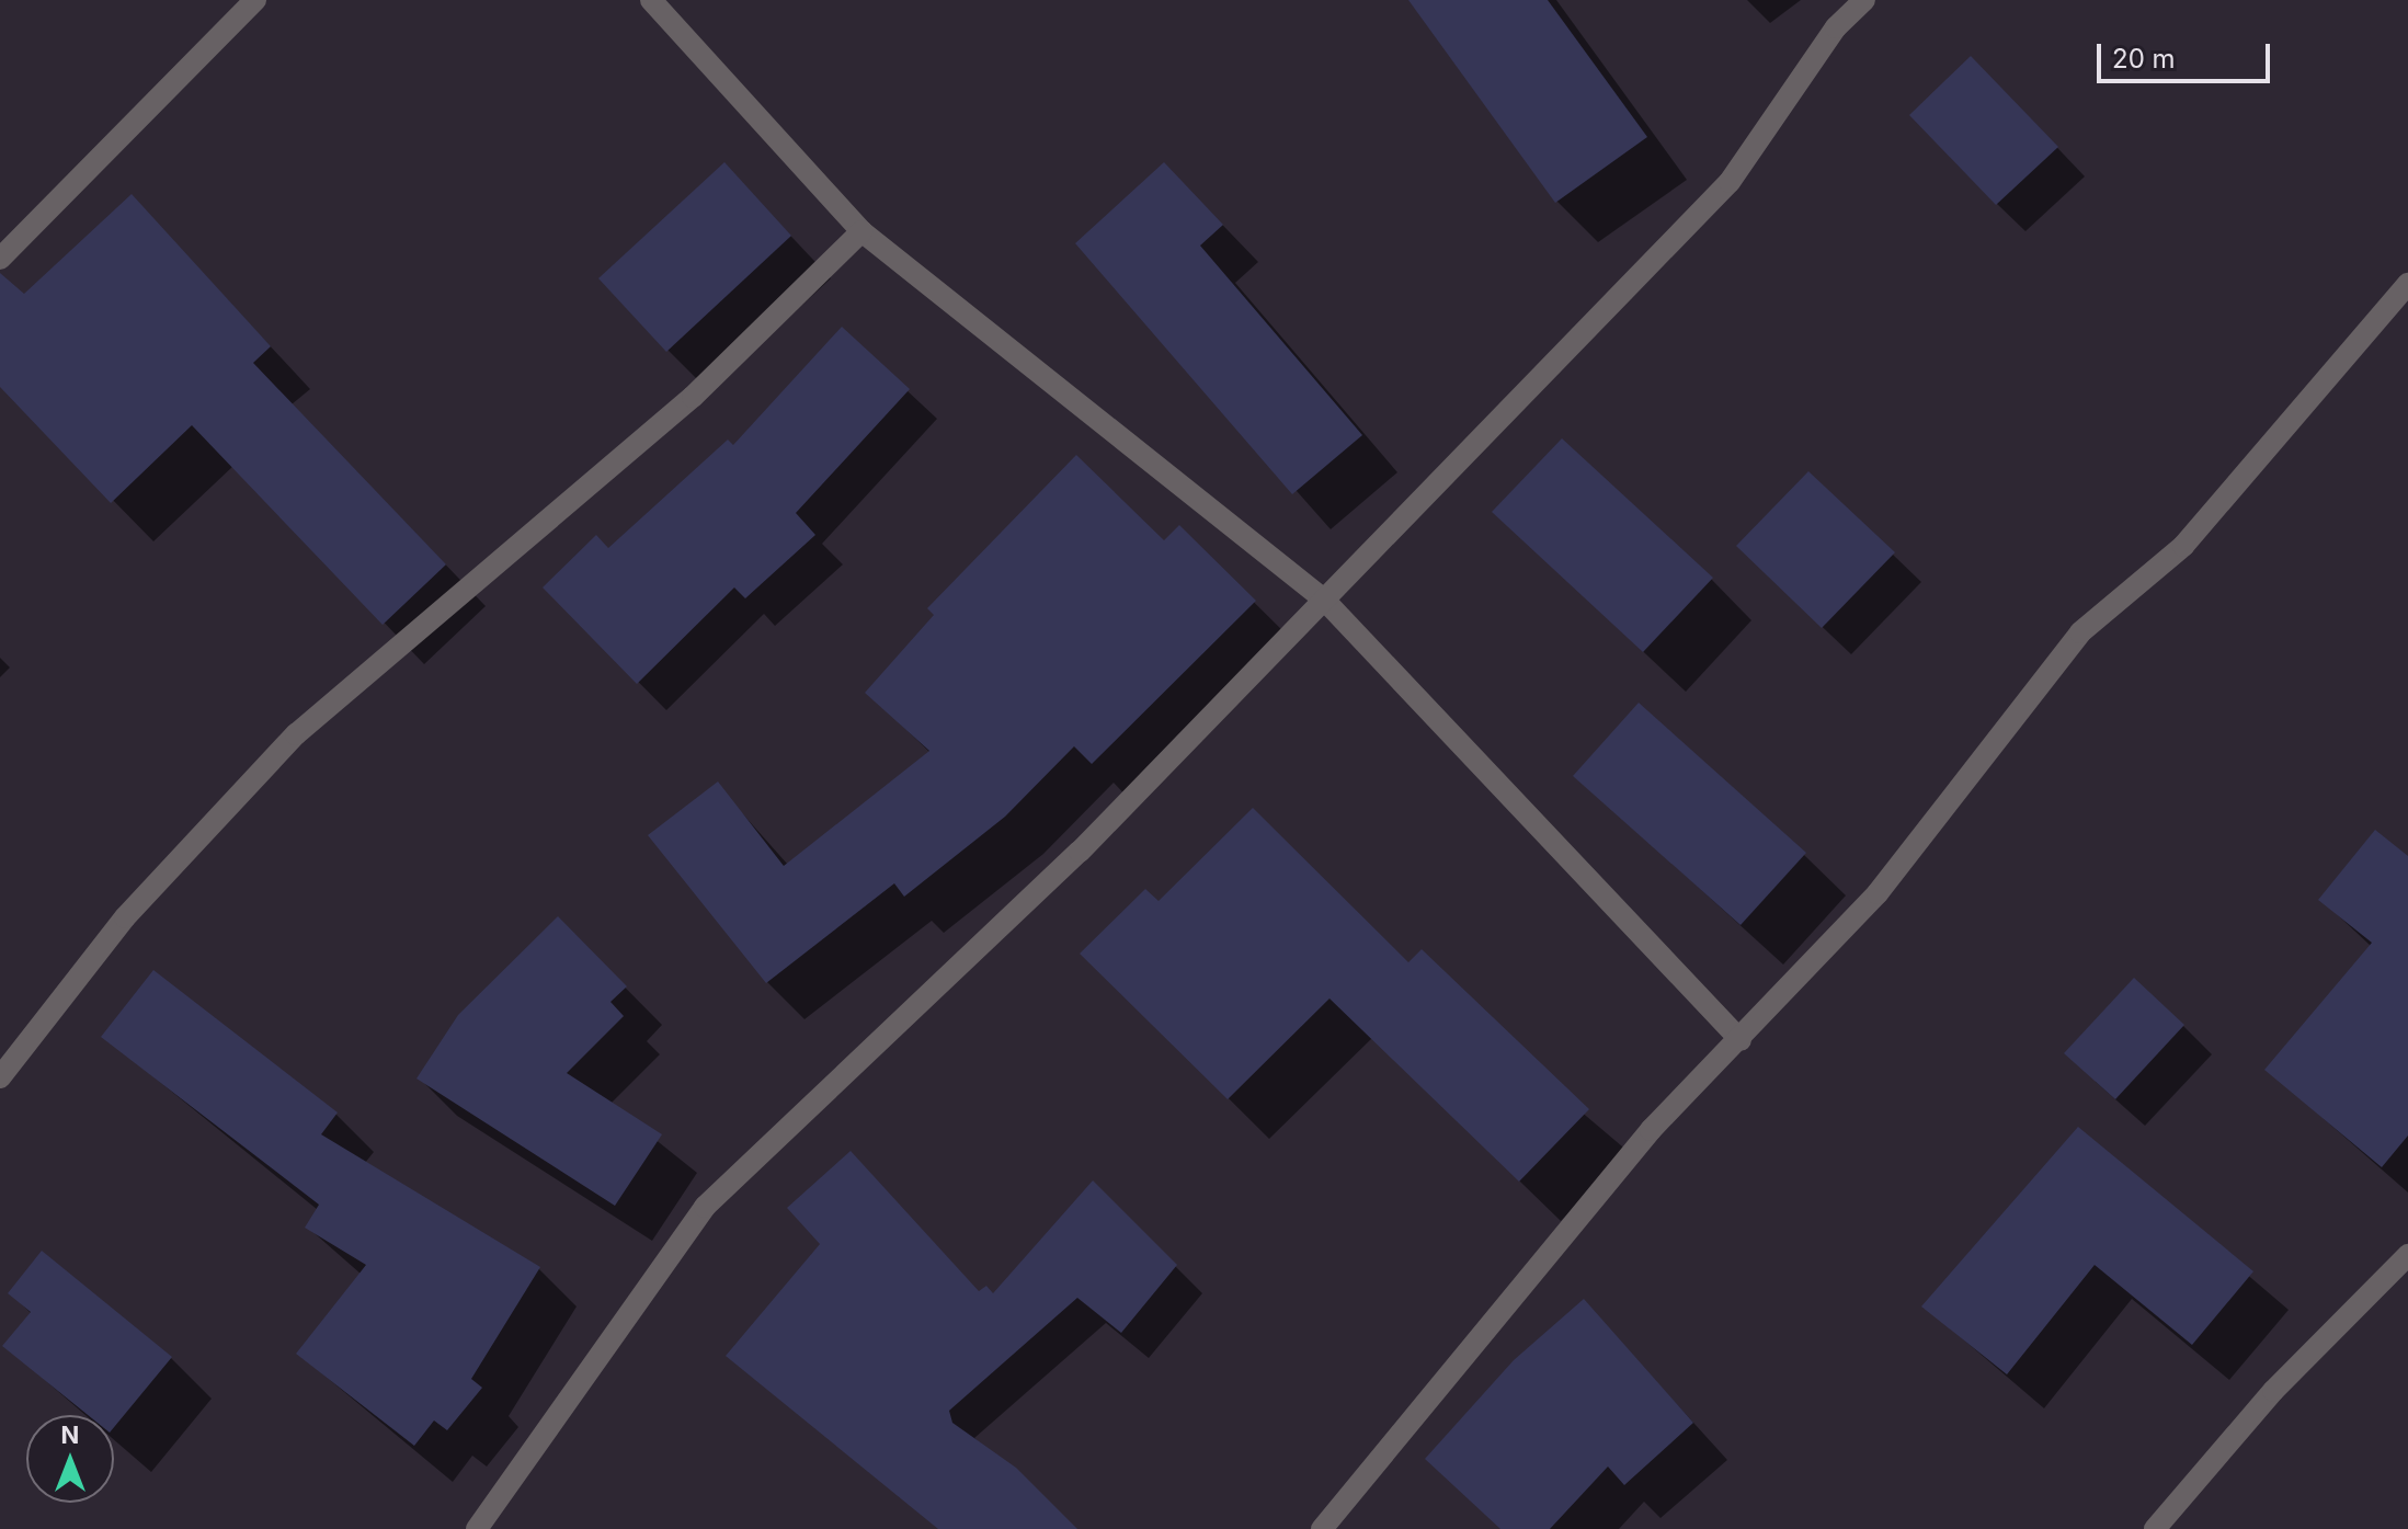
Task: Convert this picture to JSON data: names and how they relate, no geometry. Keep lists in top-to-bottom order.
{
  "scale_bar": "20 m",
  "north": "top"
}
